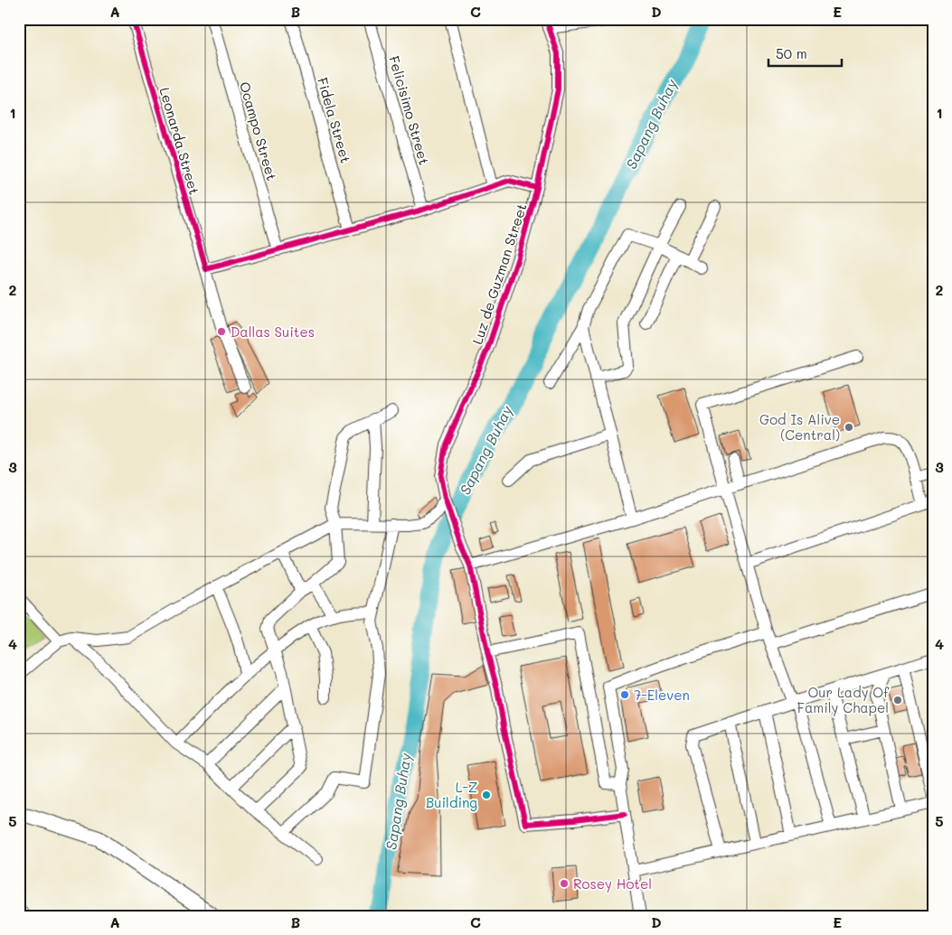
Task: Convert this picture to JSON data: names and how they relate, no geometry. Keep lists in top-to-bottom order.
{
  "streets": {
    "street": [
      "Felicisimo Street",
      "Fidela Street",
      "Ocampo Street",
      "Leonarda Street",
      "Luz de Guzman Street"
    ]
  },
  "water": ["Sapang Buhay"],
  "places": [
    "Dallas Suites",
    "God Is Alive (Central)",
    "7-Eleven",
    "Our Lady Of Family Chapel",
    "L-Z Building",
    "Rosey Hotel"
  ],
  "scale_bar": "50 m",
  "grid": {
    "columns": [
      "A",
      "B",
      "C",
      "D",
      "E"
    ],
    "rows": [
      "1",
      "2",
      "3",
      "4",
      "5"
    ]
  }
}
